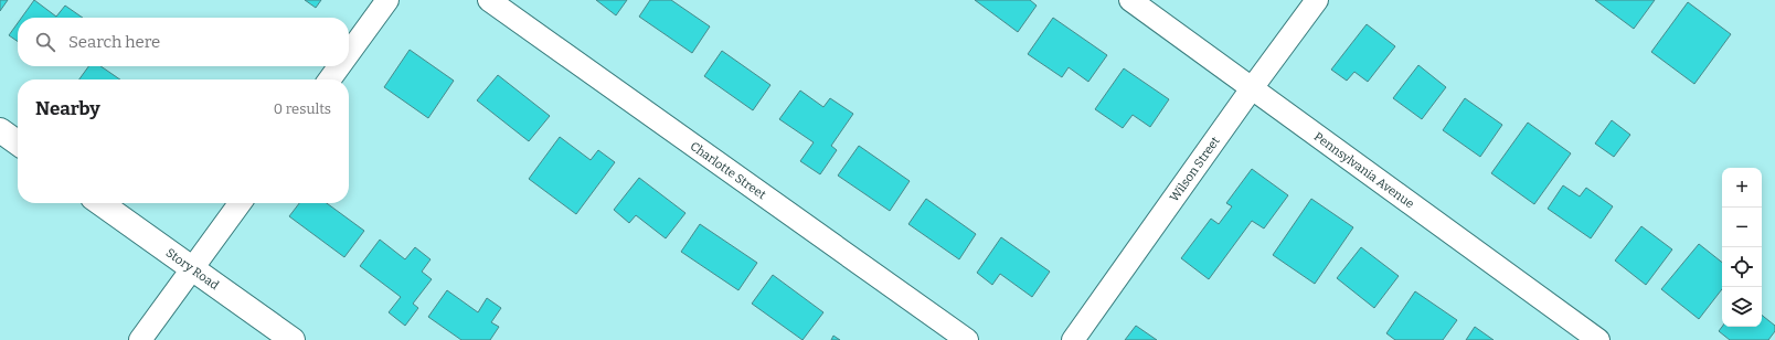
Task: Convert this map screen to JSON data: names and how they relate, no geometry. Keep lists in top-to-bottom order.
{
  "streets": {
    "street": [
      "Wilson Street",
      "Charlotte Street",
      "Pennsylvania Avenue",
      "Story Road"
    ]
  },
  "crossings": [
    ["Wilson Street", "Pennsylvania Avenue"]
  ],
  "page": {
    "search": "Search here",
    "heading": ["Nearby", "0 results"],
    "map_buttons": ["+", "−"]
  }
}
